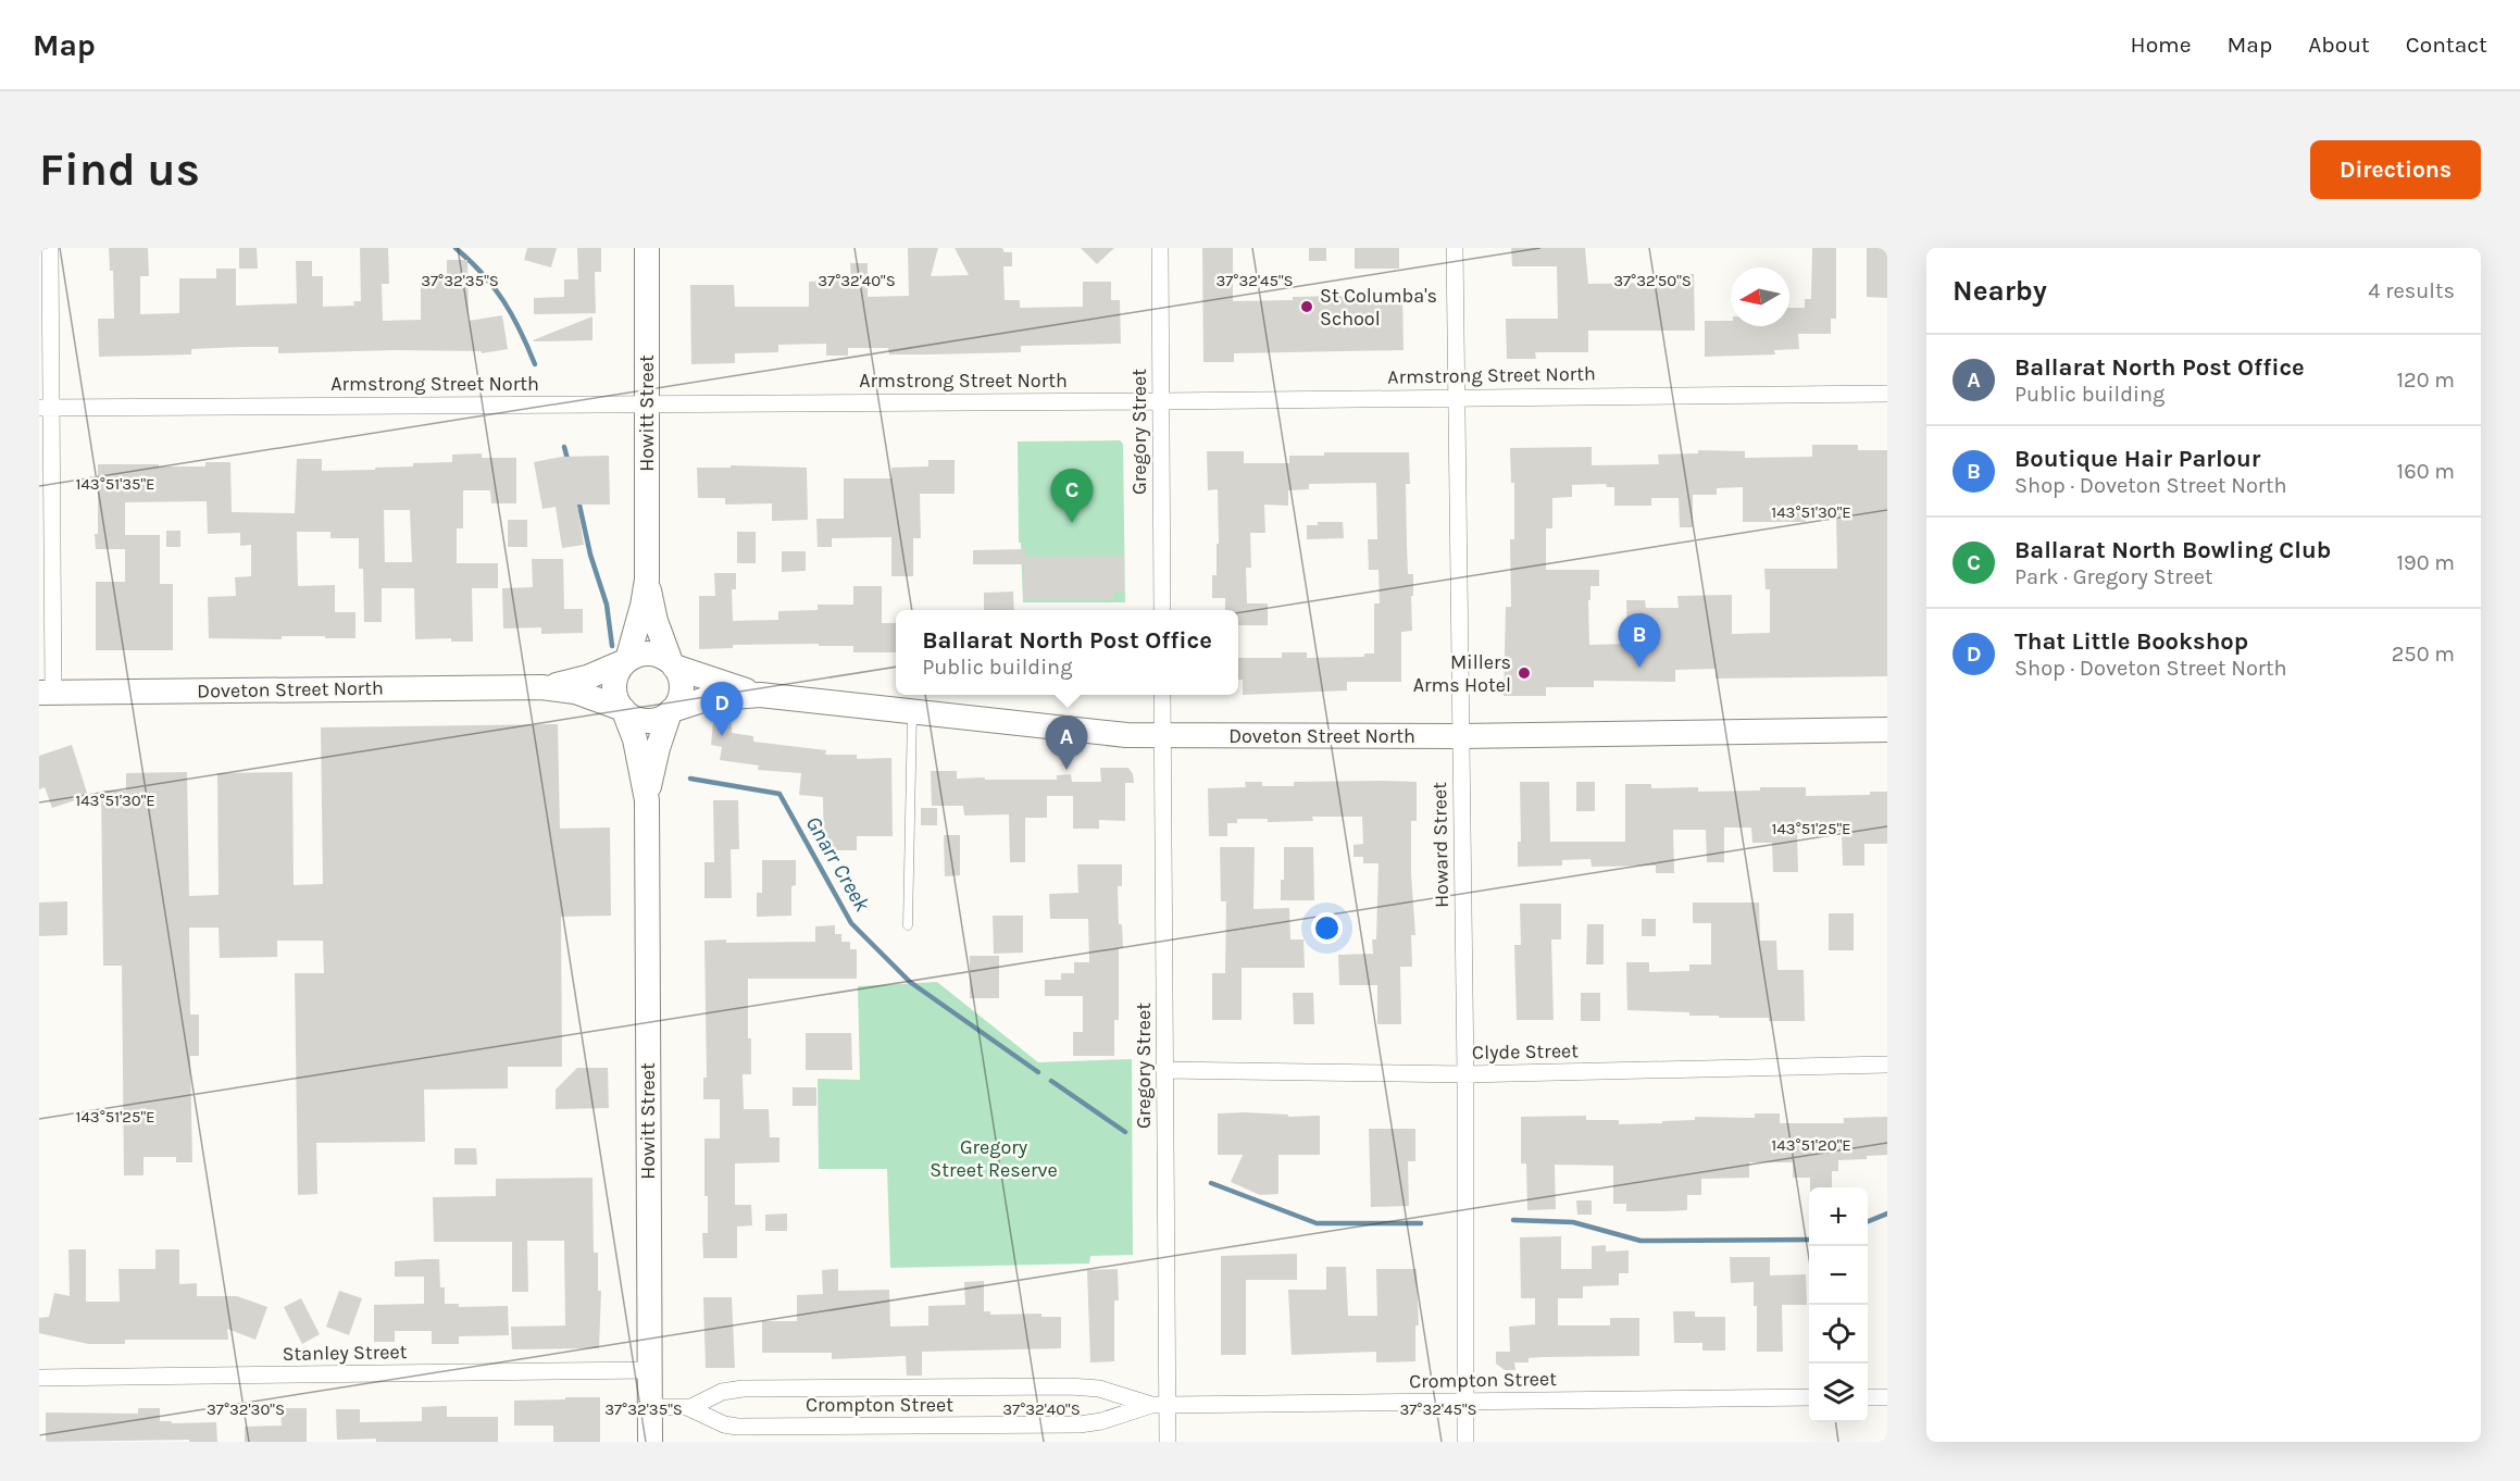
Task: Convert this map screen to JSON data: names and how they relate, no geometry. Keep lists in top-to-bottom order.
{
  "streets": {
    "main road": ["Howitt Street", "Doveton Street North"],
    "street": [
      "Armstrong Street North",
      "Gregory Street",
      "Howard Street",
      "Clyde Street",
      "Stanley Street",
      "Crompton Street"
    ]
  },
  "crossings": [
    ["Armstrong Street North", "Howitt Street"],
    ["Armstrong Street North", "Gregory Street"],
    ["Armstrong Street North", "Howard Street"],
    ["Howitt Street", "Doveton Street North"],
    ["Howitt Street", "Stanley Street"],
    ["Howitt Street", "Crompton Street"],
    ["Gregory Street", "Doveton Street North"],
    ["Gregory Street", "Clyde Street"],
    ["Gregory Street", "Crompton Street"],
    ["Doveton Street North", "Howard Street"],
    ["Howard Street", "Clyde Street"],
    ["Howard Street", "Crompton Street"]
  ],
  "water": ["Gnarr Creek"],
  "parks": ["Gregory Street Reserve"],
  "places": ["St Columba's School", "Millers Arms Hotel"],
  "north": "left",
  "page": {
    "header": "Map",
    "nav": [
      "Home",
      "Map",
      "About",
      "Contact"
    ],
    "buttons": "Directions",
    "title": "Find us",
    "heading": ["Nearby", "4 results"],
    "list": [
      {
        "mark": "A",
        "name": "Ballarat North Post Office",
        "note": "Public building",
        "value": "120 m"
      },
      {
        "mark": "B",
        "name": "Boutique Hair Parlour",
        "note": "Shop · Doveton Street North",
        "value": "160 m"
      },
      {
        "mark": "C",
        "name": "Ballarat North Bowling Club",
        "note": "Park · Gregory Street",
        "value": "190 m"
      },
      {
        "mark": "D",
        "name": "That Little Bookshop",
        "note": "Shop · Doveton Street North",
        "value": "250 m"
      }
    ],
    "pins": [
      "C",
      "B",
      "D",
      "A"
    ],
    "popup": ["Ballarat North Post Office", "Public building"],
    "map_buttons": ["+", "−"]
  },
  "coordinates": [
    "37°32'35\"S",
    "37°32'40\"S",
    "37°32'45\"S",
    "37°32'50\"S",
    "143°51'35\"E",
    "143°51'30\"E",
    "143°51'25\"E",
    "143°51'20\"E",
    "37°32'30\"S"
  ]
}
